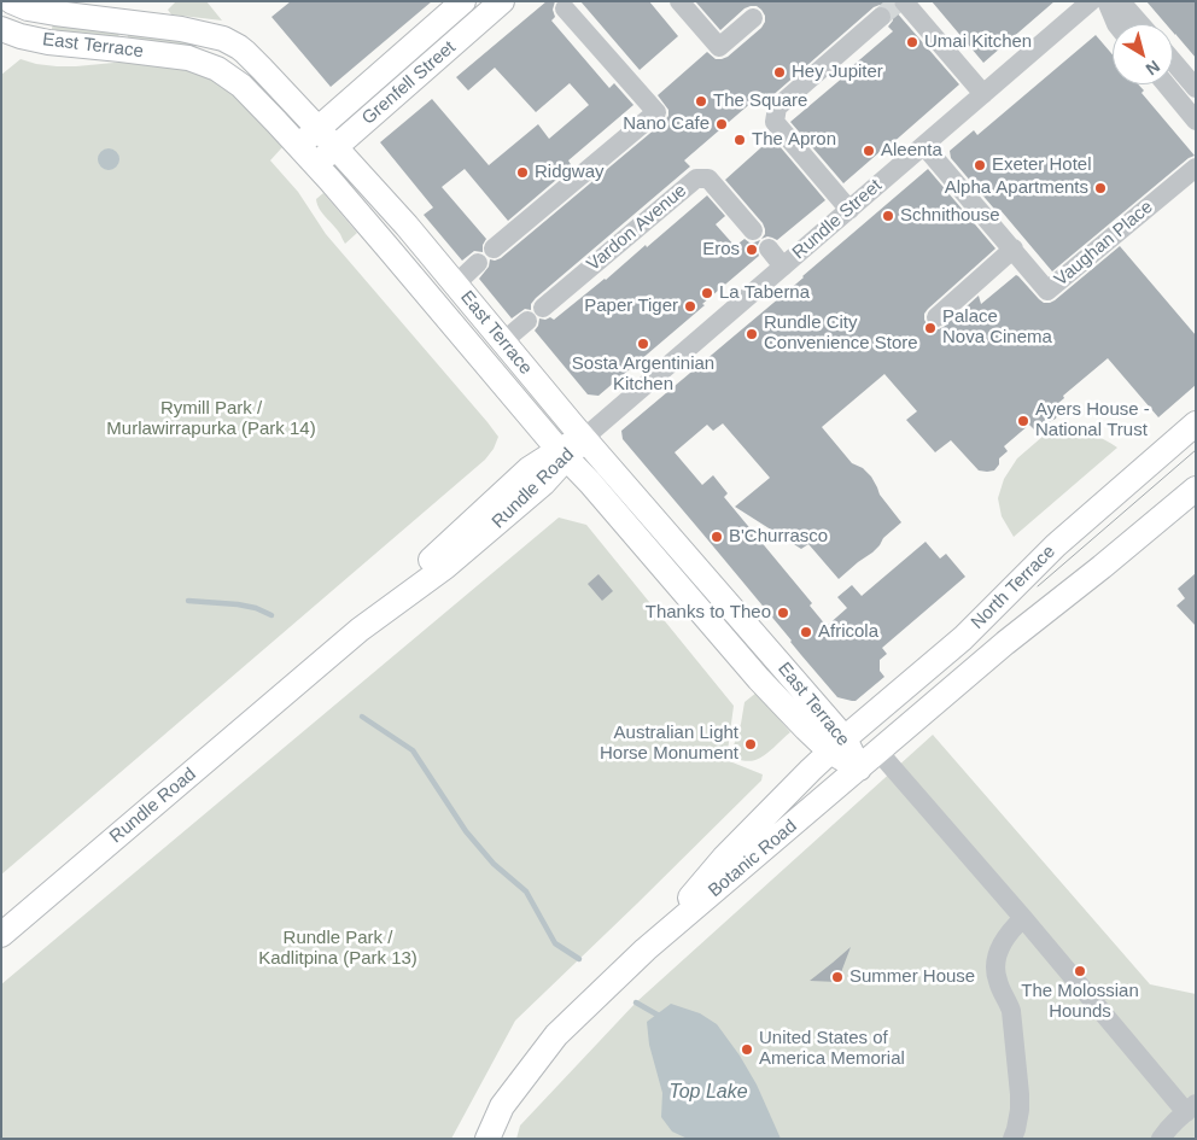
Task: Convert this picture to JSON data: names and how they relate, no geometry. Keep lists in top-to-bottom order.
{
  "streets": {
    "main road": [
      "East Terrace",
      "Grenfell Street",
      "Rundle Road",
      "North Terrace",
      "Botanic Road"
    ],
    "street": ["Rundle Street", "Vardon Avenue", "Vaughan Place"]
  },
  "crossings": [
    ["East Terrace", "Grenfell Street"],
    ["East Terrace", "Rundle Street"],
    ["East Terrace", "Rundle Road"],
    ["East Terrace", "North Terrace"],
    ["East Terrace", "Botanic Road"],
    ["Rundle Street", "Vaughan Place"],
    ["Rundle Street", "Rundle Road"],
    ["North Terrace", "Botanic Road"]
  ],
  "water": ["Top Lake"],
  "parks": ["Rymill Park / Murlawirrapurka (Park 14)", "Rundle Park / Kadlitpina (Park 13)"],
  "places": [
    "Umai Kitchen",
    "Hey Jupiter",
    "The Square",
    "Nano Cafe",
    "The Apron",
    "Aleenta",
    "Exeter Hotel",
    "Ridgway",
    "Alpha Apartments",
    "Schnithouse",
    "Eros",
    "La Taberna",
    "Paper Tiger",
    "Palace Nova Cinema",
    "Rundle City Convenience Store",
    "Sosta Argentinian Kitchen",
    "Ayers House - National Trust",
    "B'Churrasco",
    "Thanks to Theo",
    "Africola",
    "Australian Light Horse Monument",
    "The Molossian Hounds",
    "Summer House",
    "United States of America Memorial"
  ],
  "north": "bottom right"
}
